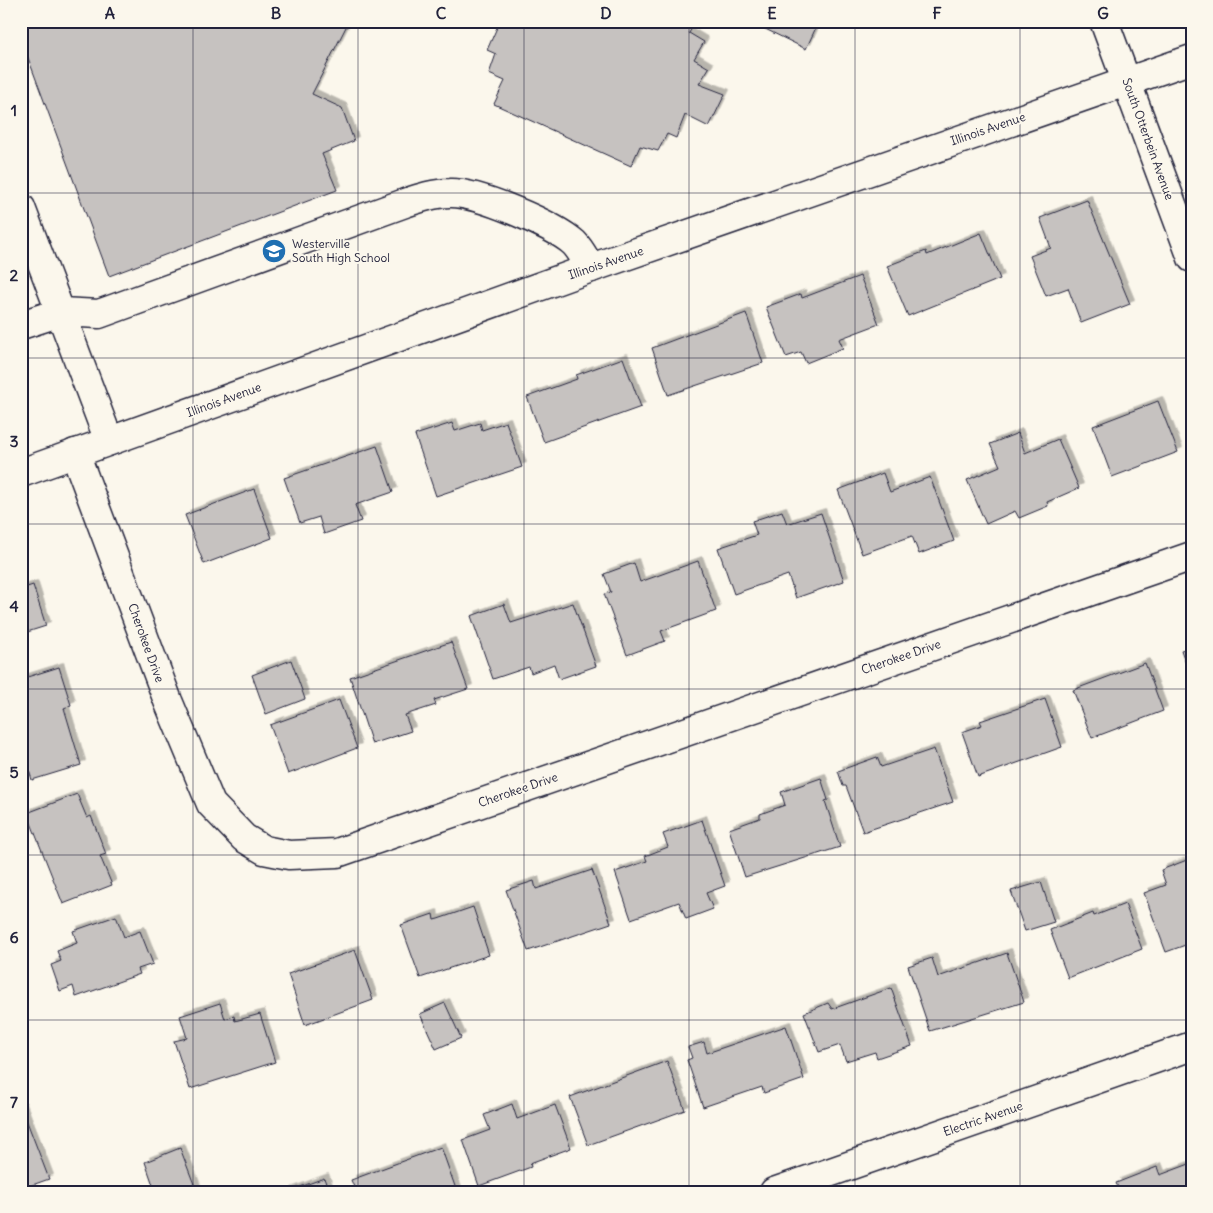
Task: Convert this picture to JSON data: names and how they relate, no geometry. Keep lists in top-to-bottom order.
{
  "streets": {
    "street": [
      "Illinois Avenue",
      "South Otterbein Avenue",
      "Cherokee Drive",
      "Electric Avenue"
    ]
  },
  "crossings": [
    ["Illinois Avenue", "South Otterbein Avenue"],
    ["Illinois Avenue", "Cherokee Drive"]
  ],
  "places": {
    "school or university": ["Westerville South High School"]
  },
  "grid": {
    "columns": [
      "A",
      "B",
      "C",
      "D",
      "E",
      "F",
      "G"
    ],
    "rows": [
      "1",
      "2",
      "3",
      "4",
      "5",
      "6",
      "7"
    ]
  }
}
